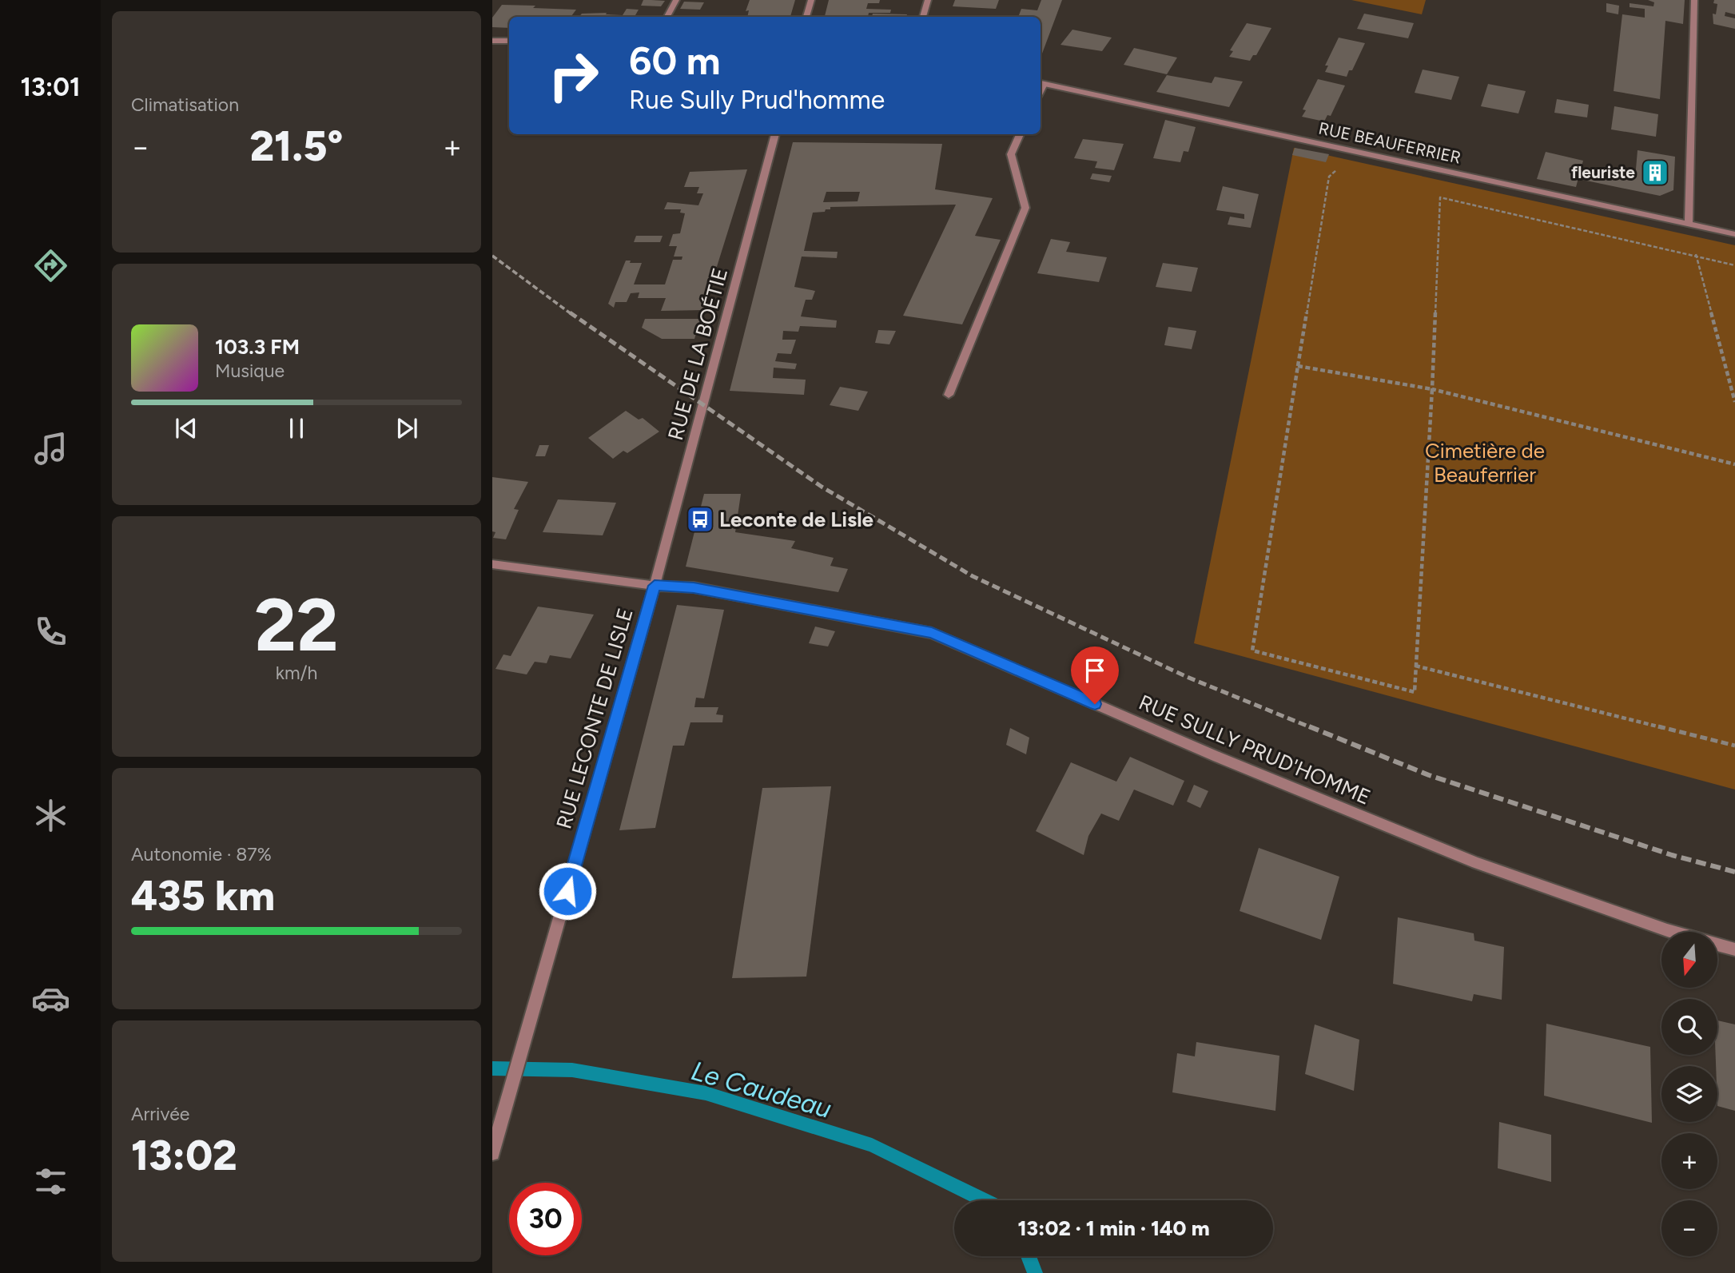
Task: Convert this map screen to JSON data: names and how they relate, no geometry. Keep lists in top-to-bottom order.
{
  "streets": {
    "street": [
      "RUE BEAUFERRIER",
      "RUE DE LA BOÉTIE",
      "RUE LECONTE DE LISLE",
      "RUE SULLY PRUD'HOMME"
    ]
  },
  "crossings": [
    ["RUE DE LA BOÉTIE", "RUE LECONTE DE LISLE"],
    ["RUE DE LA BOÉTIE", "RUE SULLY PRUD'HOMME"],
    ["RUE LECONTE DE LISLE", "RUE SULLY PRUD'HOMME"]
  ],
  "water": ["Le Caudeau"],
  "parks": ["Cimetière de Beauferrier"],
  "places": {
    "building": ["fleuriste"],
    "bus stop": ["Leconte de Lisle"]
  },
  "north": "bottom",
  "page": {
    "tabs": "13:01",
    "tile": [
      "Climatisation",
      ["22", "km/h"],
      ["Autonomie · 87%", "435 km"],
      ["Arrivée", "13:02"]
    ],
    "turn": ["60 m", "Rue Sully Prud'homme"],
    "heat": ["−", "21.5°", "+"],
    "song": ["103.3 FM", "Musique"],
    "map_buttons": ["+", "−"],
    "limit": "30",
    "trip": "13:02 · 1 min · 140 m"
  }
}
